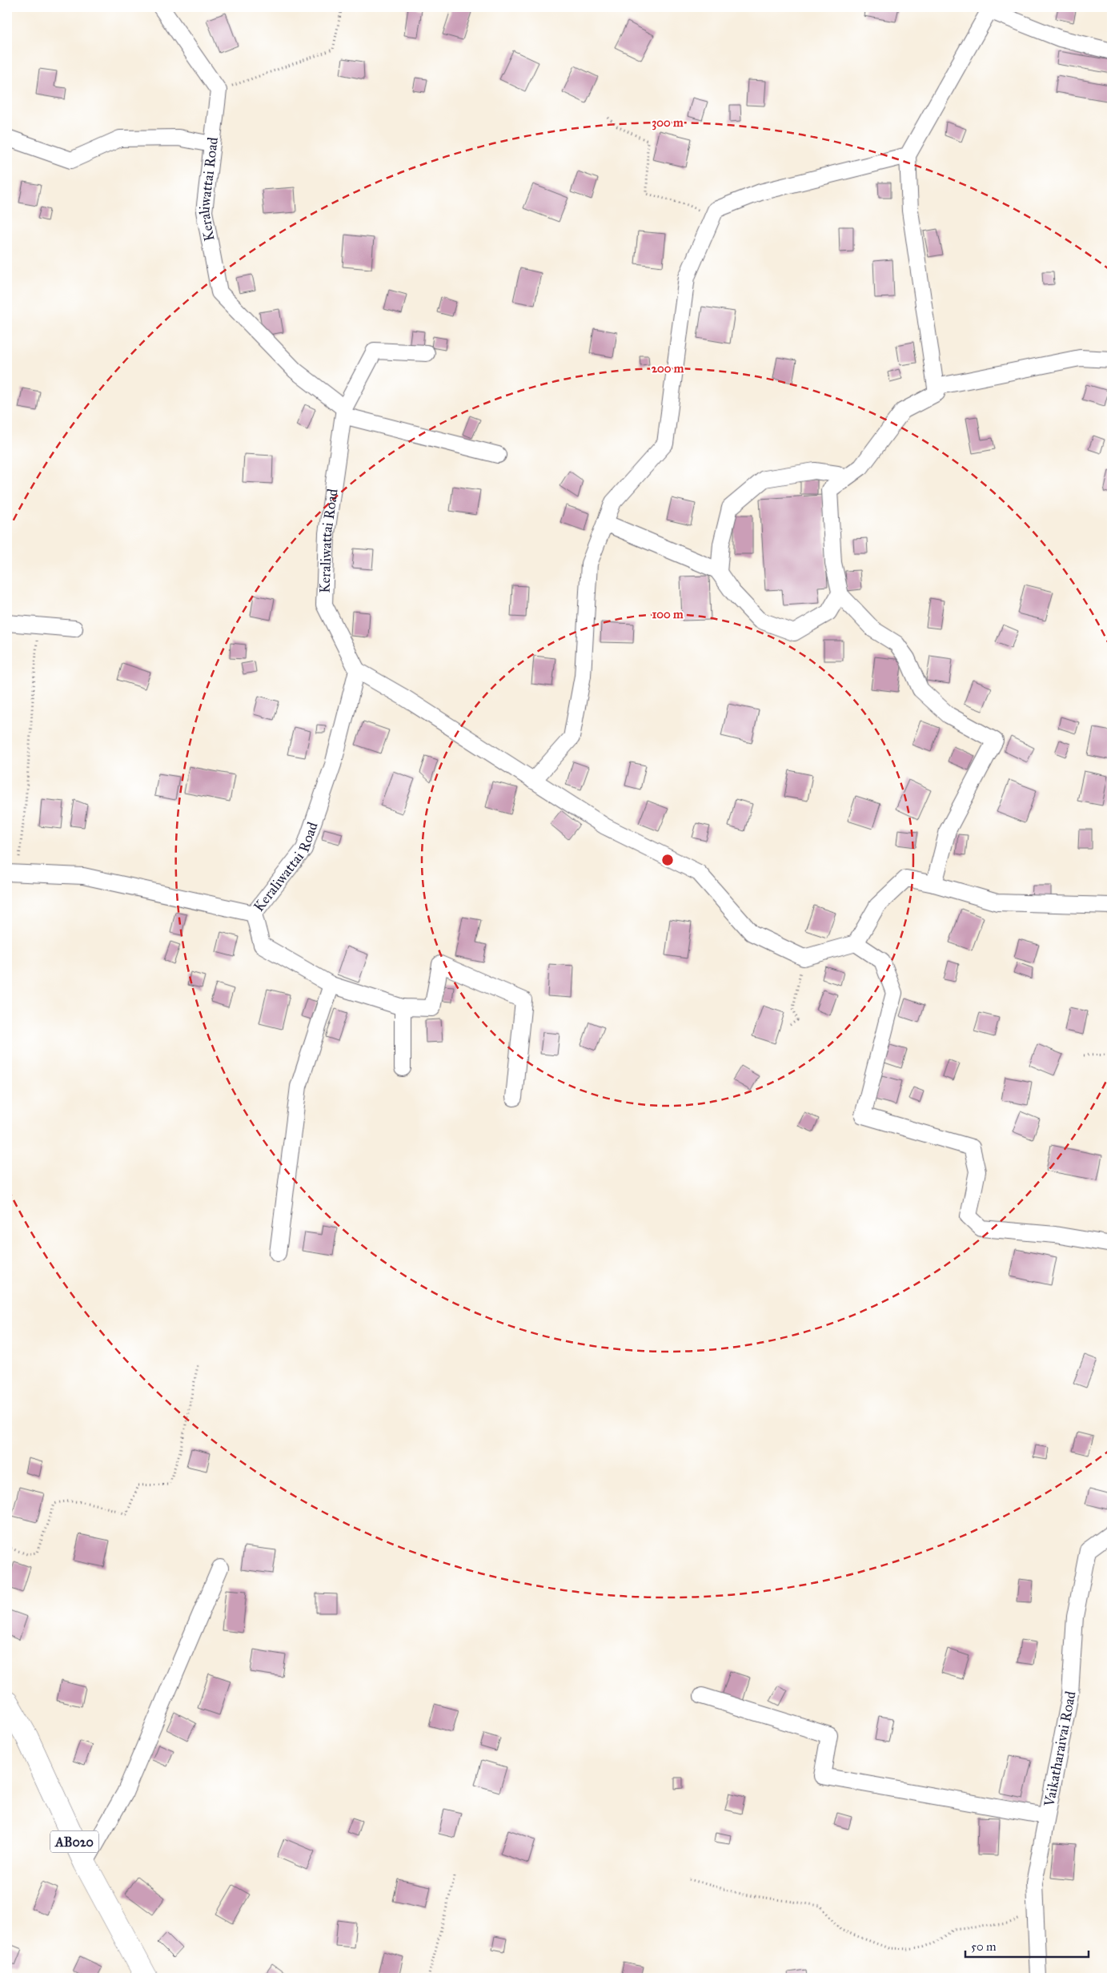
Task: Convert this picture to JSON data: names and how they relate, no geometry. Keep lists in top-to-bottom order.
{
  "streets": {
    "main road": ["AB020"],
    "street": ["Keraliwattai Road", "Vaikatharaivai Road"]
  },
  "scale_bar": "50 m",
  "rings": ["300 m", "200 m", "100 m"]
}
